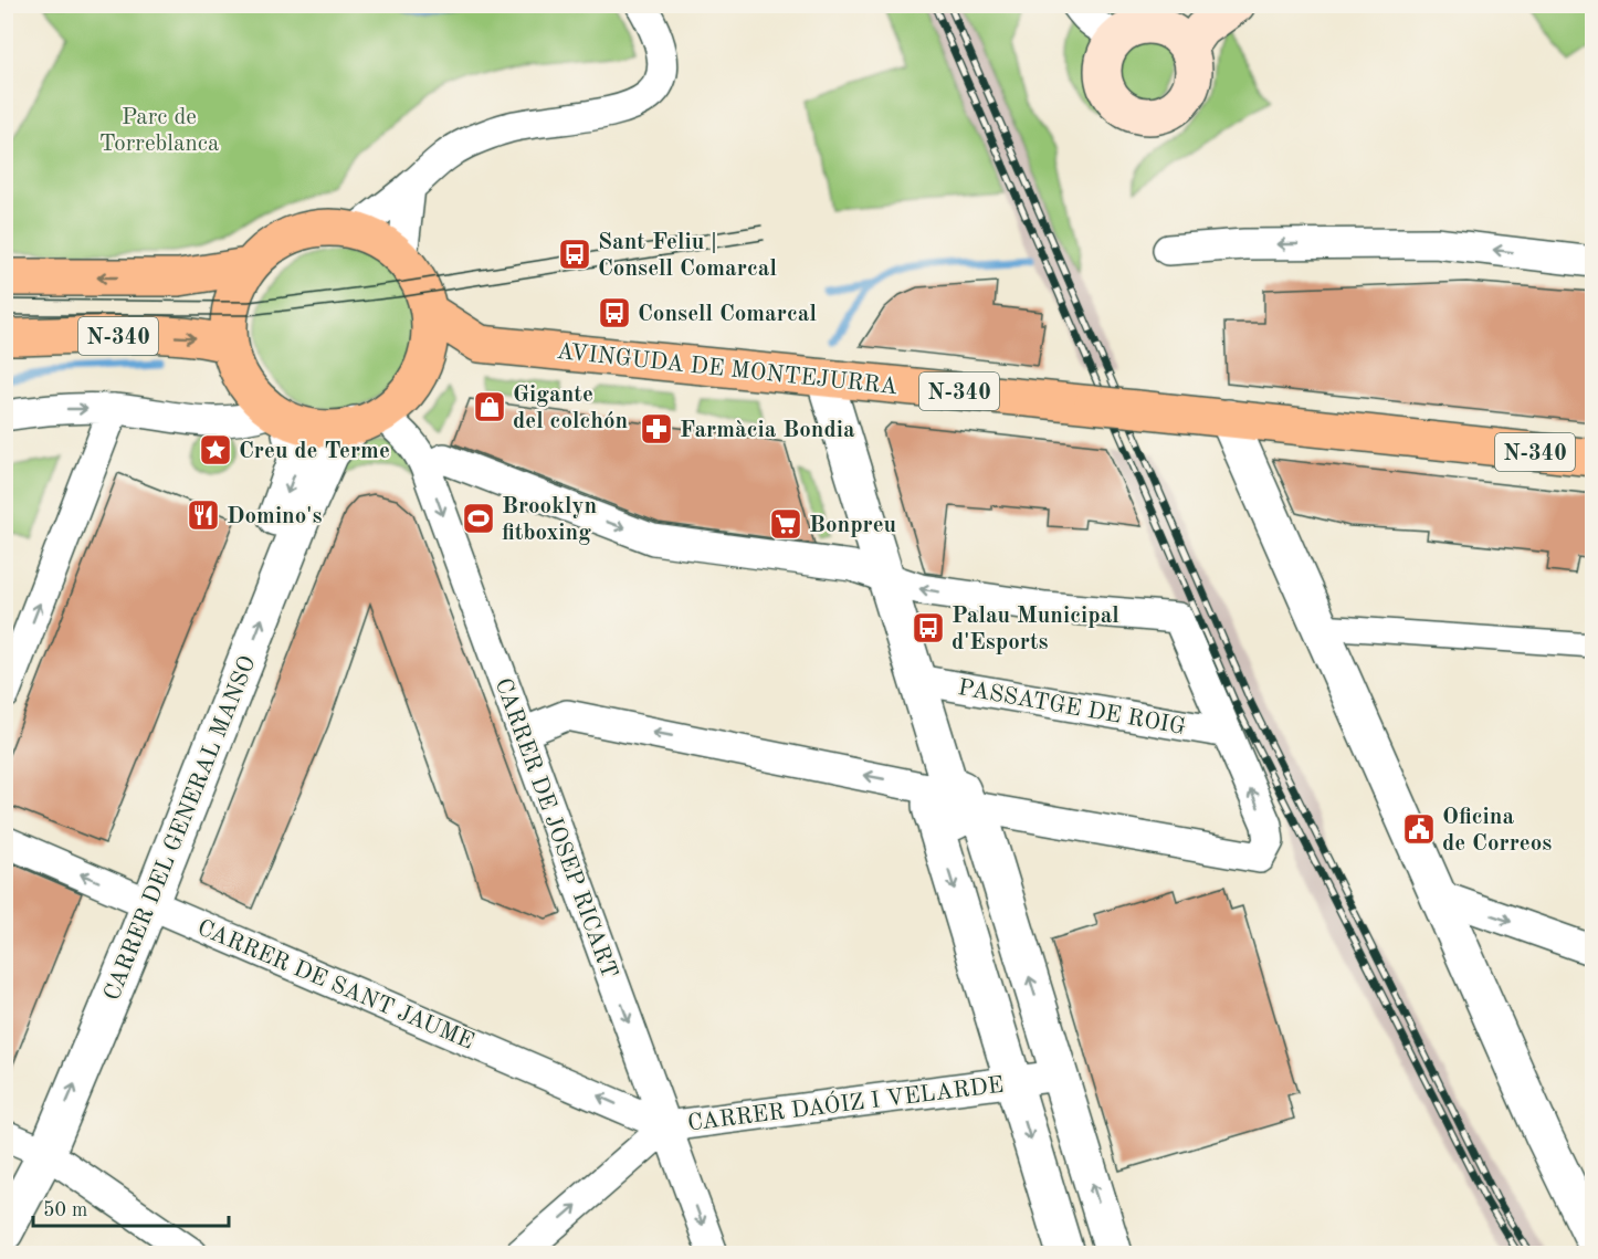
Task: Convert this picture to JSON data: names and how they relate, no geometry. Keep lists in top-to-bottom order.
{
  "streets": {
    "main road": ["N-340", "AVINGUDA DE MONTEJURRA"],
    "street": [
      "PASSATGE DE ROIG",
      "CARRER DEL GENERAL MANSO",
      "CARRER DE JOSEP RICART",
      "CARRER DE SANT JAUME",
      "CARRER DAÓIZ I VELARDE"
    ]
  },
  "crossings": [
    ["N-340", "AVINGUDA DE MONTEJURRA"],
    ["N-340", "CARRER DEL GENERAL MANSO"],
    ["N-340", "CARRER DE JOSEP RICART"],
    ["AVINGUDA DE MONTEJURRA", "CARRER DEL GENERAL MANSO"],
    ["AVINGUDA DE MONTEJURRA", "CARRER DE JOSEP RICART"],
    ["CARRER DEL GENERAL MANSO", "CARRER DE JOSEP RICART"],
    ["CARRER DEL GENERAL MANSO", "CARRER DE SANT JAUME"],
    ["CARRER DE JOSEP RICART", "CARRER DE SANT JAUME"],
    ["CARRER DE JOSEP RICART", "CARRER DAÓIZ I VELARDE"],
    ["CARRER DE SANT JAUME", "CARRER DAÓIZ I VELARDE"]
  ],
  "one_way": ["CARRER DE JOSEP RICART", "CARRER DE SANT JAUME"],
  "parks": ["Parc de Torreblanca"],
  "places": {
    "bus stop": ["Sant Feliu | Consell Comarcal", "Consell Comarcal", "Palau Municipal d'Esports"],
    "shop": ["Gigante del colchón"],
    "pharmacy": ["Farmàcia Bondia"],
    "place": ["Creu de Terme"],
    "restaurant": ["Domino's"],
    "sports": ["Brooklyn fitboxing"],
    "supermarket": ["Bonpreu"],
    "public building": ["Oficina de Correos"]
  },
  "scale_bar": "50 m"
}
